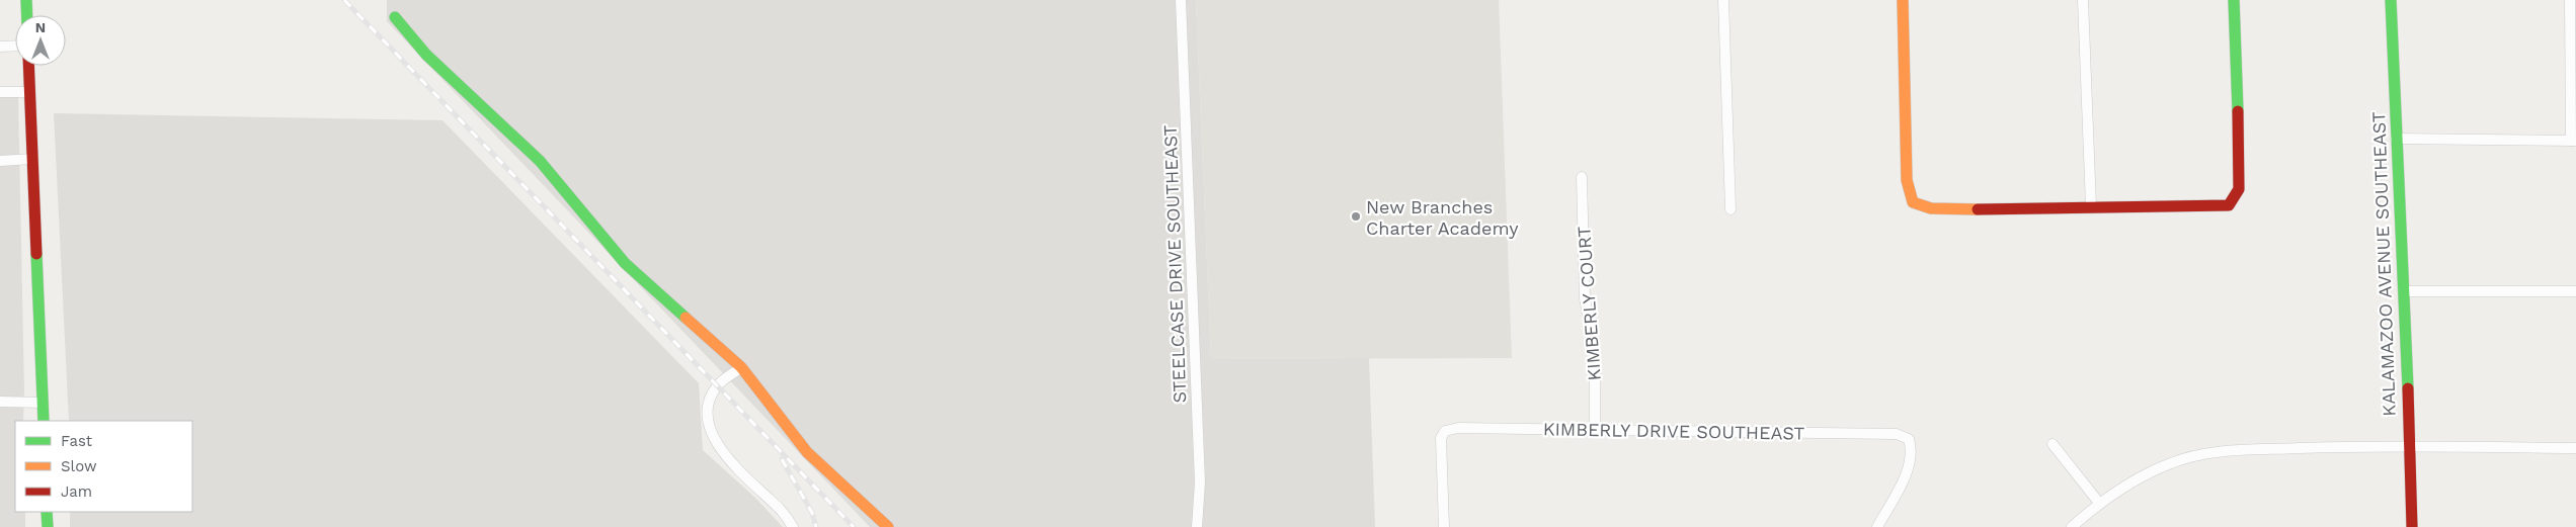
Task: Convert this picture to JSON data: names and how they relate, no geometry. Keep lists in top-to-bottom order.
{
  "streets": {
    "street": [
      "STEELCASE DRIVE SOUTHEAST",
      "KALAMAZOO AVENUE SOUTHEAST",
      "KIMBERLY COURT",
      "KIMBERLY DRIVE SOUTHEAST"
    ]
  },
  "crossings": [
    ["KIMBERLY COURT", "KIMBERLY DRIVE SOUTHEAST"]
  ],
  "places": ["New Branches Charter Academy"],
  "legend": ["Fast", "Slow", "Jam"],
  "north": "top"
}
